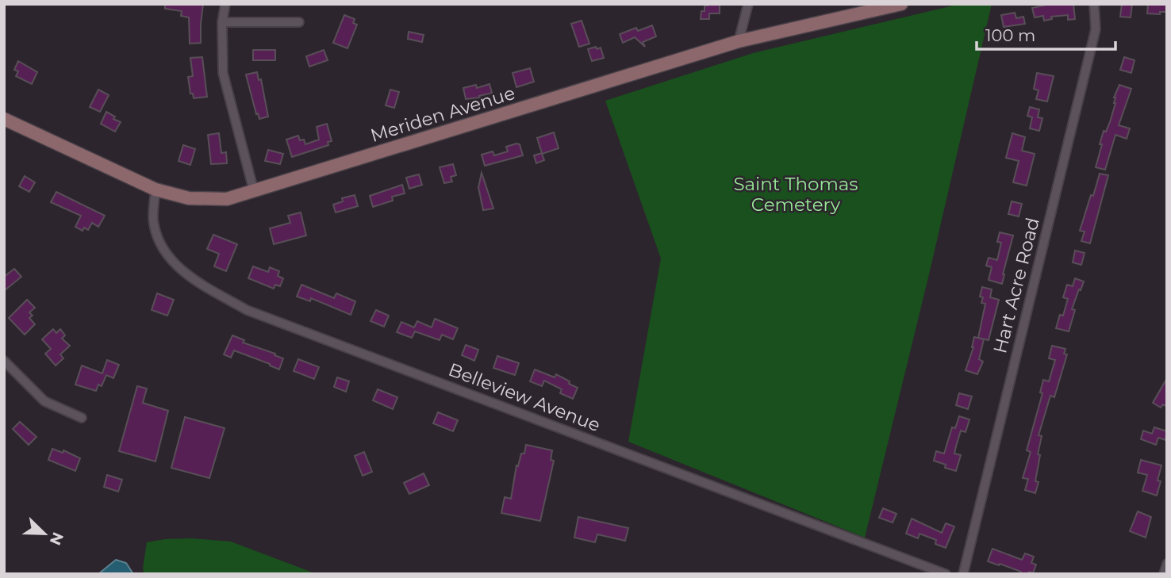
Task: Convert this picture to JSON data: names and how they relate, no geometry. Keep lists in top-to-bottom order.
{
  "streets": {
    "main road": ["Meriden Avenue"],
    "street": ["Hart Acre Road", "Belleview Avenue"]
  },
  "crossings": [
    ["Meriden Avenue", "Belleview Avenue"]
  ],
  "parks": ["Saint Thomas Cemetery"],
  "scale_bar": "100 m",
  "north": "bottom right"
}
